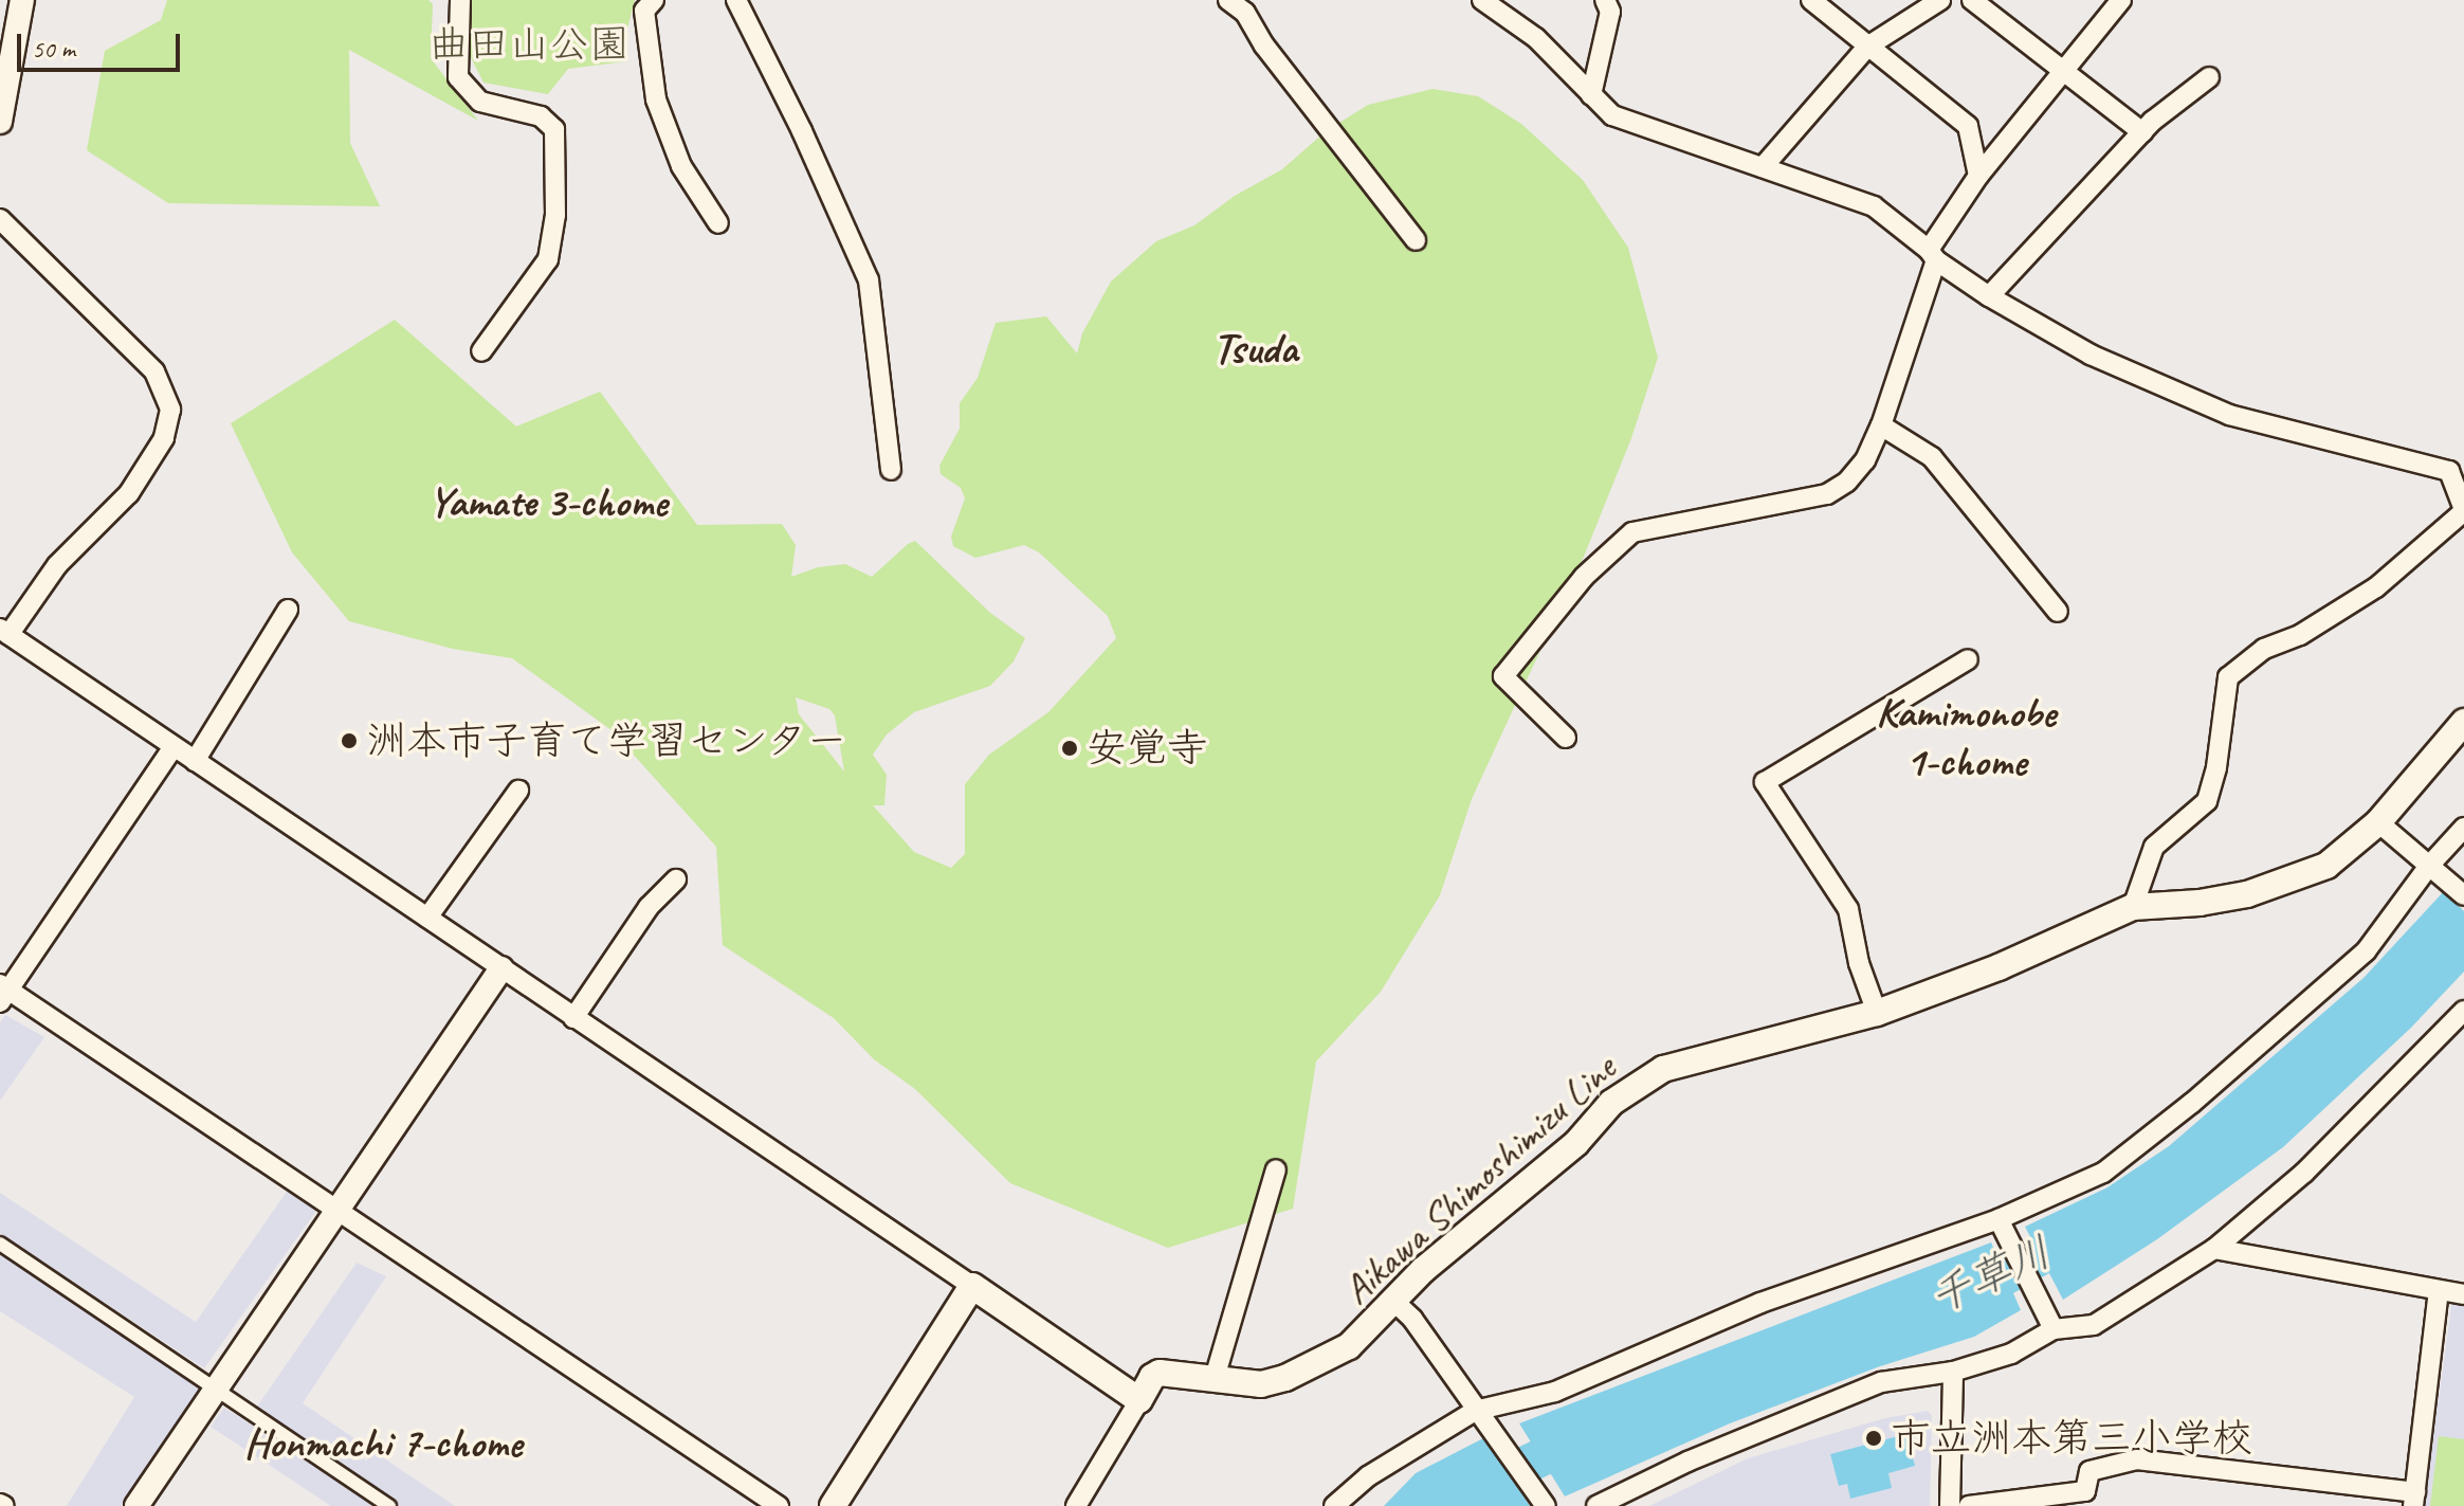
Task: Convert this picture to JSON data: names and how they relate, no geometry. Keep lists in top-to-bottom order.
{
  "streets": {
    "main road": ["Aikawa Shimoshimizu Line"]
  },
  "districts": [
    "Tsuda",
    "Yamate 3-chome",
    "Kamimonobe 1-chome",
    "Honmachi 7-chome"
  ],
  "water": ["千草川"],
  "parks": ["曲田山公園"],
  "places": ["洲本市子育て学習センター", "安覚寺", "市立洲本第三小学校"],
  "scale_bar": "50 m"
}
